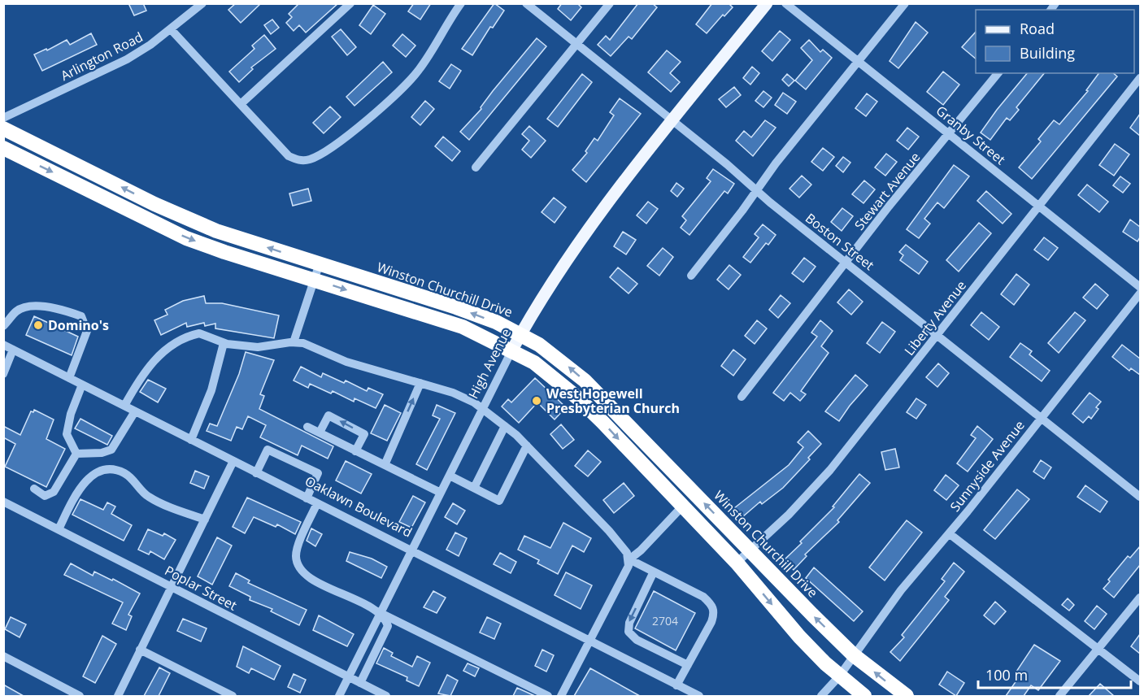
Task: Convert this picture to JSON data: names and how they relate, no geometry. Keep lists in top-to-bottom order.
{
  "streets": {
    "highway": ["Winston Churchill Drive"],
    "main road": ["High Avenue"],
    "street": [
      "Arlington Road",
      "Granby Street",
      "Stewart Avenue",
      "Boston Street",
      "Liberty Avenue",
      "Sunnyside Avenue",
      "Oaklawn Boulevard",
      "Poplar Street"
    ]
  },
  "crossings": [
    ["Granby Street", "Stewart Avenue"],
    ["Granby Street", "Liberty Avenue"],
    ["Stewart Avenue", "Boston Street"],
    ["Boston Street", "Liberty Avenue"],
    ["Boston Street", "High Avenue"],
    ["Boston Street", "Sunnyside Avenue"],
    ["Winston Churchill Drive", "Liberty Avenue"],
    ["Winston Churchill Drive", "High Avenue"],
    ["Winston Churchill Drive", "Sunnyside Avenue"],
    ["High Avenue", "Oaklawn Boulevard"],
    ["High Avenue", "Poplar Street"]
  ],
  "places": ["Domino's", "West Hopewell Presbyterian Church"],
  "house_numbers": ["2704"],
  "legend": ["Road", "Building"],
  "scale_bar": "100 m"
}
